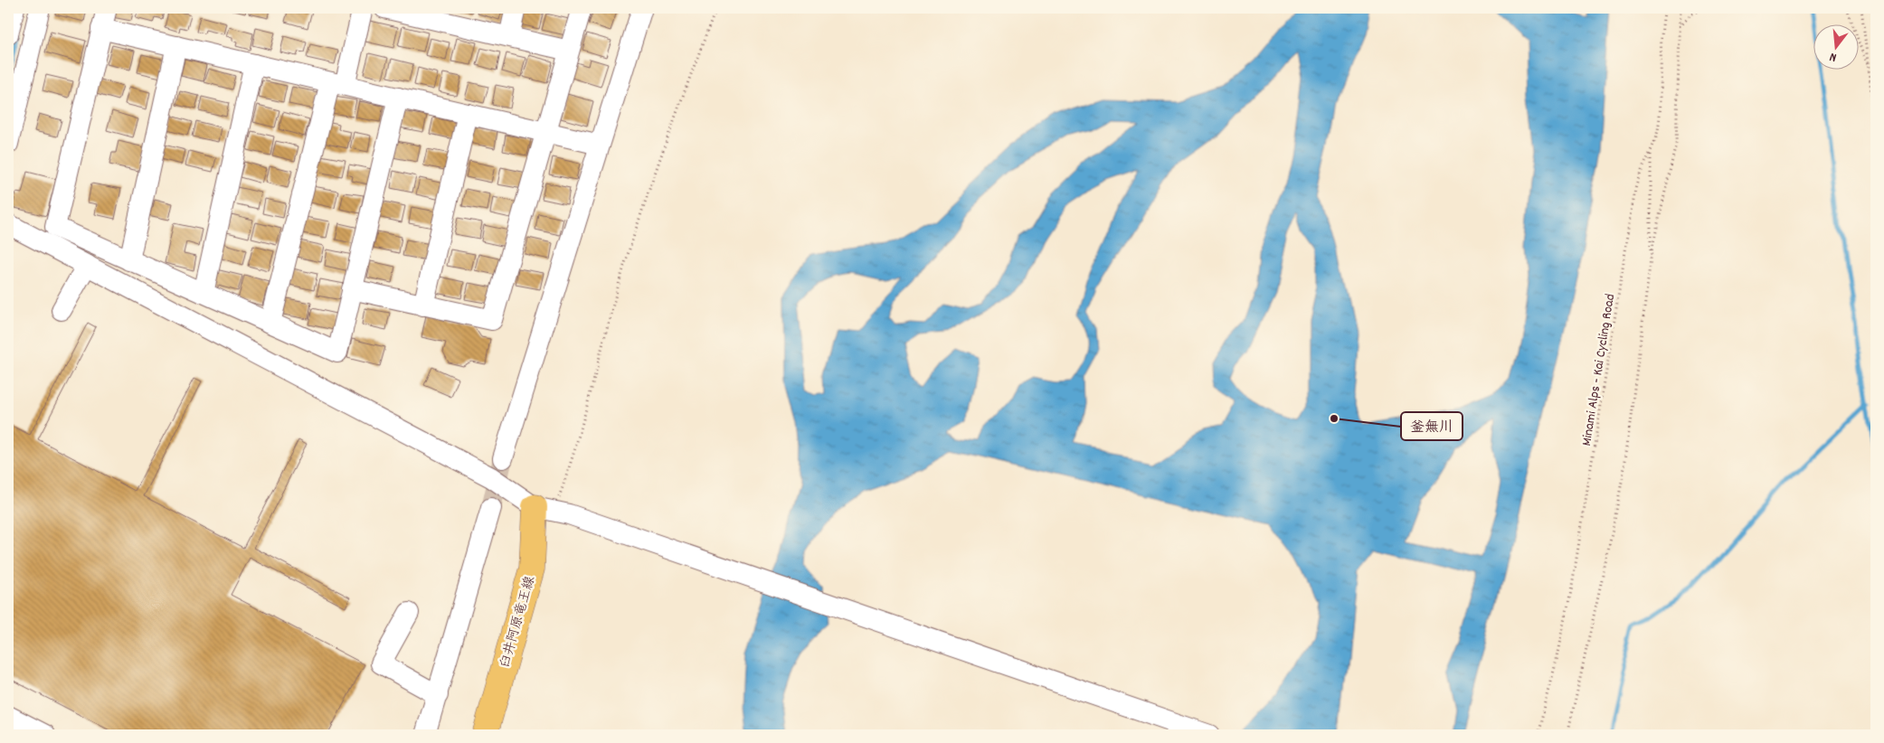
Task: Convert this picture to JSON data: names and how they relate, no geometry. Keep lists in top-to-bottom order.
{
  "streets": {
    "main road": ["臼井阿原竜王線"],
    "path": ["Minami Alps - Kai Cycling Road"]
  },
  "places": ["釜無川"],
  "north": "bottom"
}
